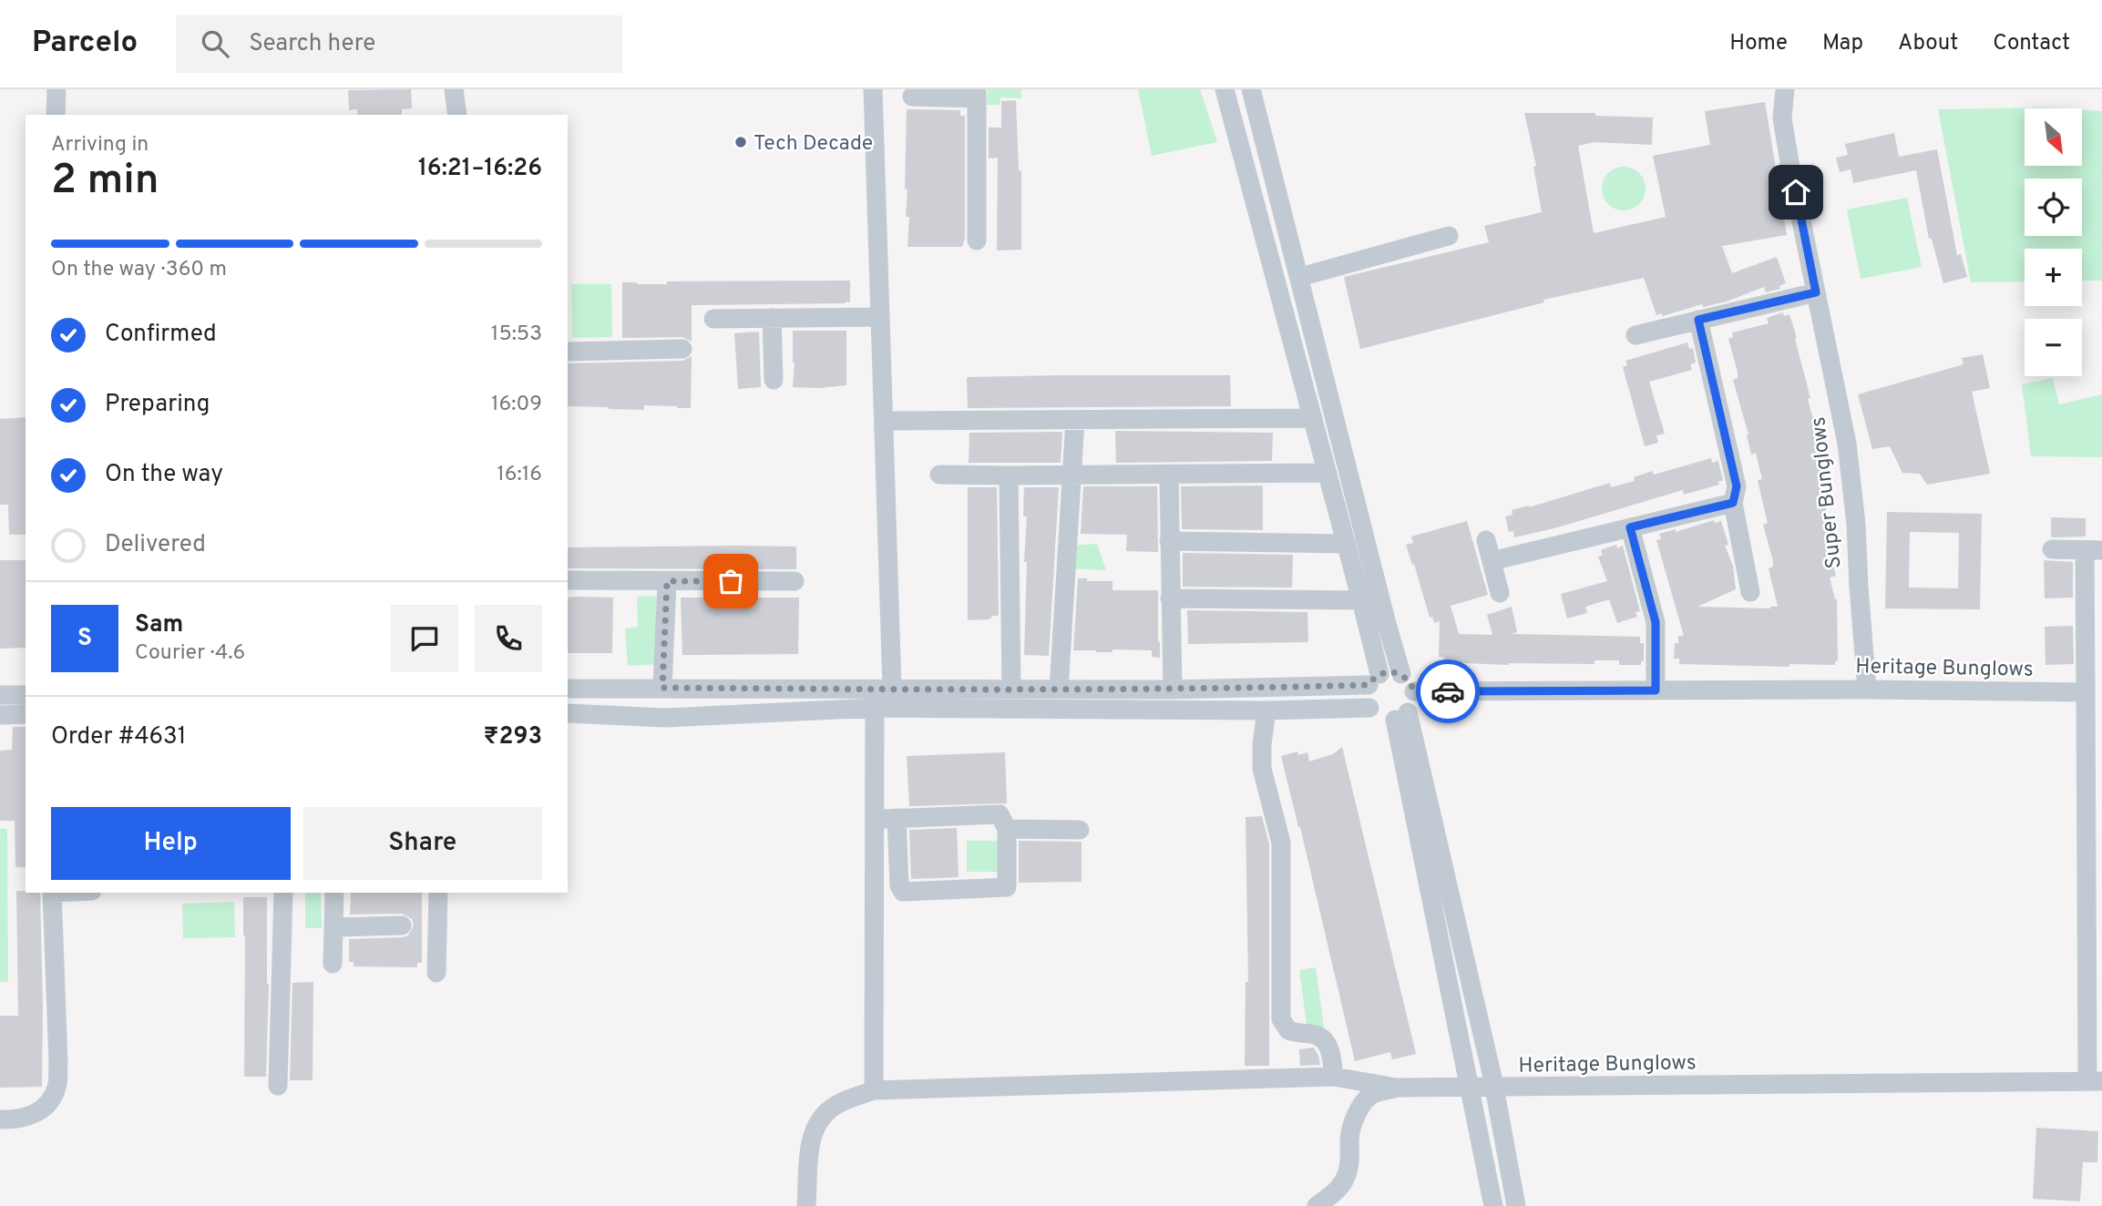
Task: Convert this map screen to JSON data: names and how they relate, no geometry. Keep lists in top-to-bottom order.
{
  "streets": {
    "street": ["Super Bunglows", "Heritage Bunglows"]
  },
  "crossings": [
    ["Super Bunglows", "Heritage Bunglows"]
  ],
  "places": ["Tech Decade"],
  "north": "bottom right",
  "page": {
    "header": "Parcelo",
    "search": "Search here",
    "nav": [
      "Home",
      "Map",
      "About",
      "Contact"
    ],
    "map_buttons": ["+", "−"],
    "heading": ["2 min", "Arriving in", "16:21–16:26"],
    "panel": [
      "Sam",
      "Courier · 4.6",
      "Order #4631",
      "₹293"
    ],
    "bar": "On the way · 360 m",
    "list": [
      ["Confirmed", "15:53"],
      ["Preparing", "16:09"],
      ["On the way", "16:16"],
      "Delivered"
    ],
    "round": "S",
    "buttons": ["Help", "Share"]
  }
}
